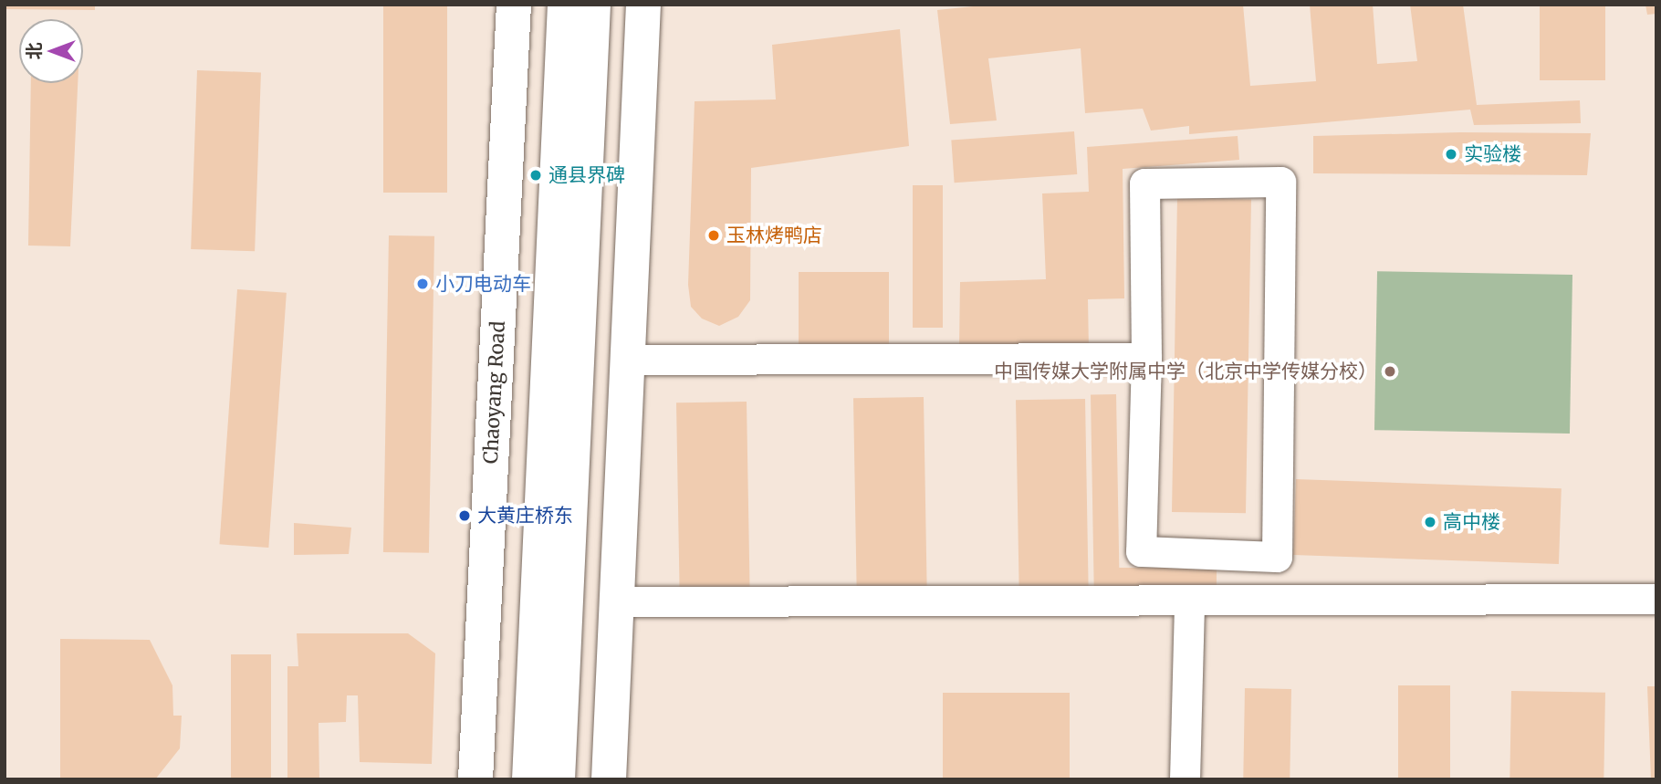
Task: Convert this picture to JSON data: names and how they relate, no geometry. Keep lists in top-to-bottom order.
{
  "streets": {
    "main road": ["Chaoyang Road"]
  },
  "places": [
    "实验楼",
    "通县界碑",
    "玉林烤鸭店",
    "小刀电动车",
    "中国传媒大学附属中学（北京中学传媒分校）",
    "大黄庄桥东",
    "高中楼"
  ],
  "north": "left"
}
